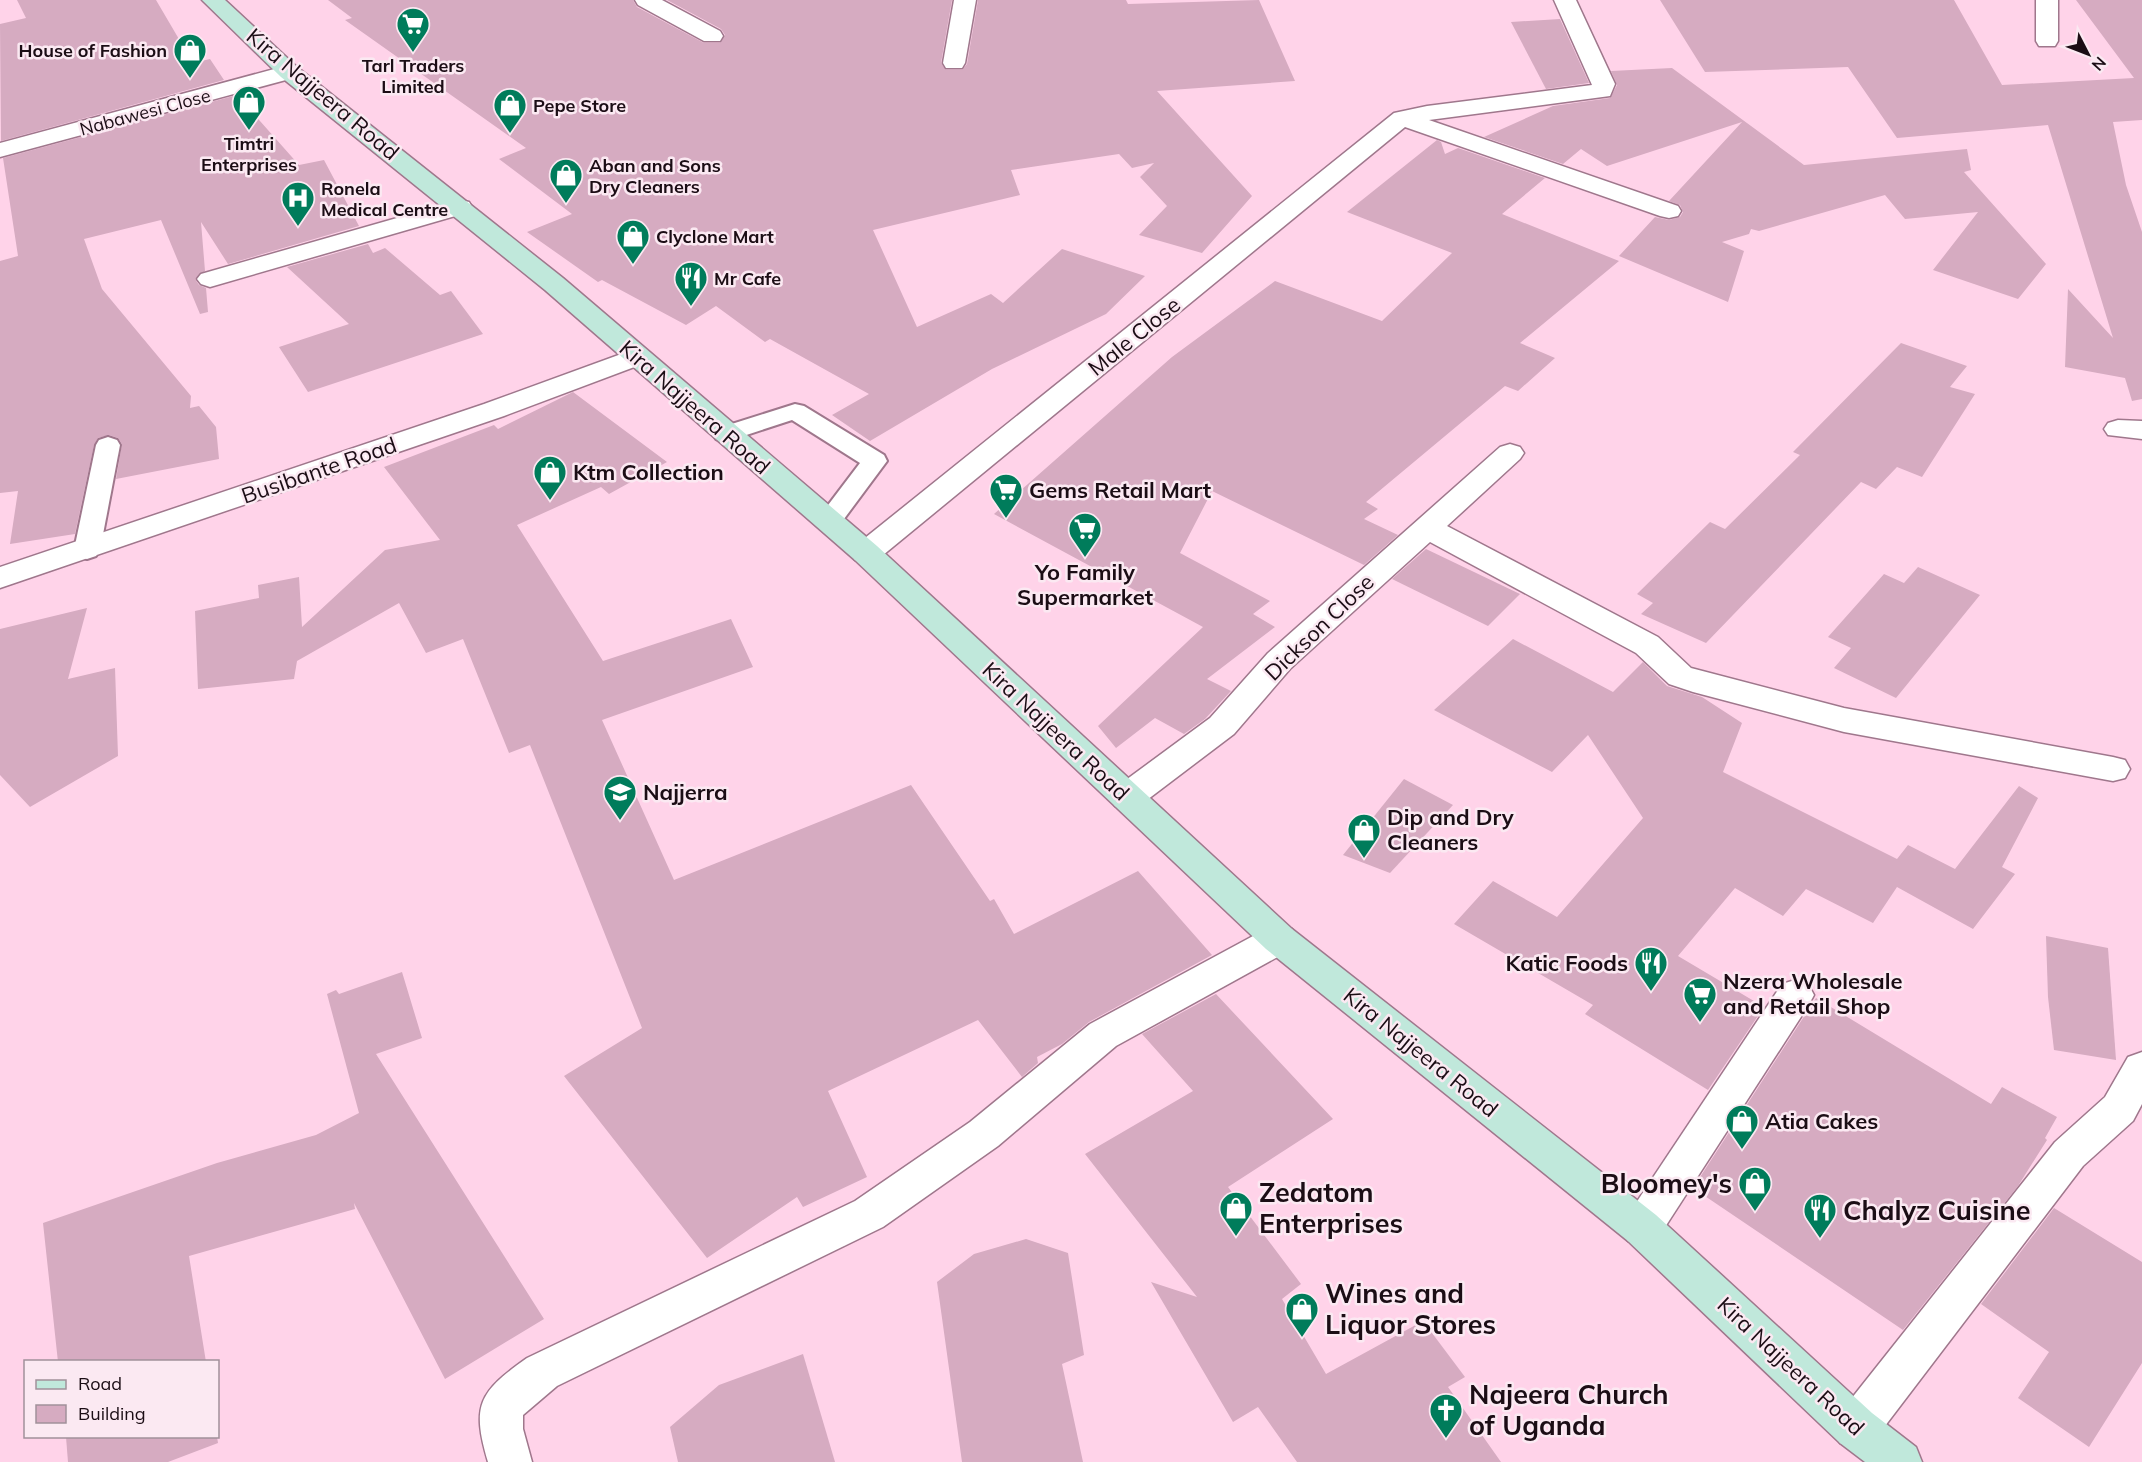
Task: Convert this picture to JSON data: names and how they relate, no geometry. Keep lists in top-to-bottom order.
{
  "streets": {
    "main road": ["Kira Najjeera Road"],
    "street": [
      "Nabawesi Close",
      "Male Close",
      "Busibante Road",
      "Dickson Close"
    ]
  },
  "crossings": [
    ["Kira Najjeera Road", "Nabawesi Close"],
    ["Kira Najjeera Road", "Male Close"],
    ["Kira Najjeera Road", "Busibante Road"],
    ["Kira Najjeera Road", "Dickson Close"]
  ],
  "places": {
    "supermarket": [
      "Tarl Traders Limited",
      "Gems Retail Mart",
      "Yo Family Supermarket",
      "Nzera Wholesale and Retail Shop"
    ],
    "shop": [
      "House of Fashion",
      "Timtri Enterprises",
      "Pepe Store",
      "Aban and Sons Dry Cleaners",
      "Clyclone Mart",
      "Ktm Collection",
      "Dip and Dry Cleaners",
      "Atia Cakes",
      "Bloomey's",
      "Zedatom Enterprises",
      "Wines and Liquor Stores"
    ],
    "hospital": ["Ronela Medical Centre"],
    "restaurant": ["Mr Cafe", "Katic Foods", "Chalyz Cuisine"],
    "school or university": ["Najjerra"],
    "church": ["Najeera Church of Uganda"]
  },
  "legend": ["Road", "Building"],
  "north": "bottom right"
}
